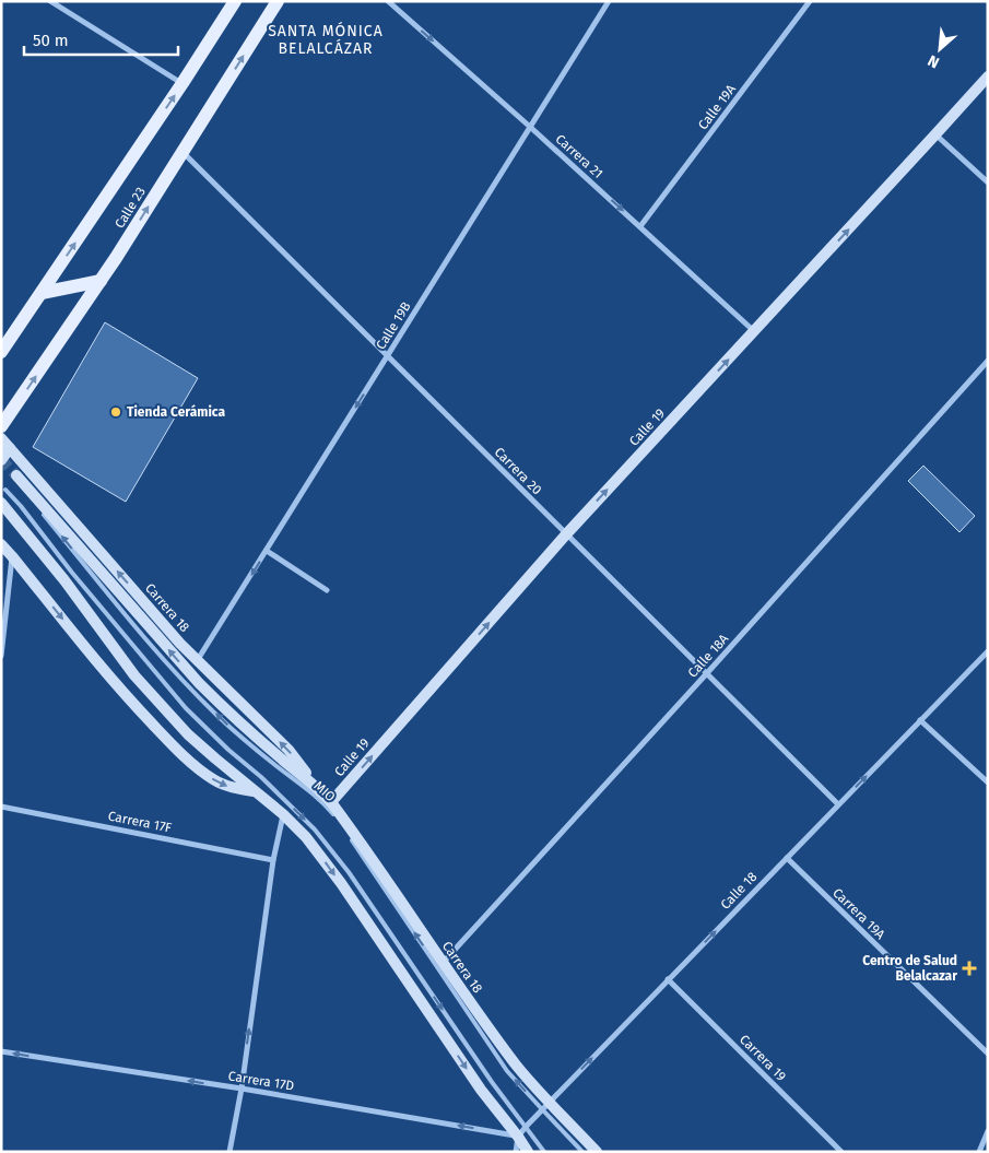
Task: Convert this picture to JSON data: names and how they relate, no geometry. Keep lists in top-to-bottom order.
{
  "streets": {
    "main road": ["Calle 23"],
    "street": [
      "Calle 19A",
      "Carrera 21",
      "Calle 19B",
      "Calle 19",
      "Carrera 20",
      "Carrera 18",
      "Calle 18A",
      "Carrera 17F",
      "Calle 18",
      "Carrera 19A",
      "Carrera 19",
      "Carrera 17D"
    ],
    "lane": ["MIO"]
  },
  "crossings": [
    ["Calle 19A", "Carrera 21"],
    ["Carrera 21", "Calle 19B"],
    ["Carrera 21", "Calle 19"],
    ["Calle 23", "Carrera 20"],
    ["Calle 19B", "Carrera 20"],
    ["Calle 19B", "Carrera 18"],
    ["Calle 19", "Carrera 20"],
    ["Calle 19", "Carrera 18"],
    ["Carrera 20", "Calle 18A"],
    ["Carrera 20", "Calle 18"],
    ["Carrera 18", "Calle 18A"],
    ["Carrera 18", "MIO"],
    ["Carrera 18", "Calle 18"],
    ["MIO", "Calle 18"],
    ["Calle 18", "Carrera 19A"],
    ["Calle 18", "Carrera 19"],
    ["Calle 18", "Carrera 17D"]
  ],
  "one_way": [
    "Carrera 21",
    "Calle 23",
    "Calle 19B",
    "Calle 19",
    "Calle 18",
    "Carrera 17D"
  ],
  "districts": ["SANTA MÓNICA BELALCÁZAR"],
  "places": {
    "other": ["Tienda Cerámica"],
    "health": ["Centro de Salud Belalcazar"]
  },
  "scale_bar": "50 m",
  "north": "bottom left"
}
